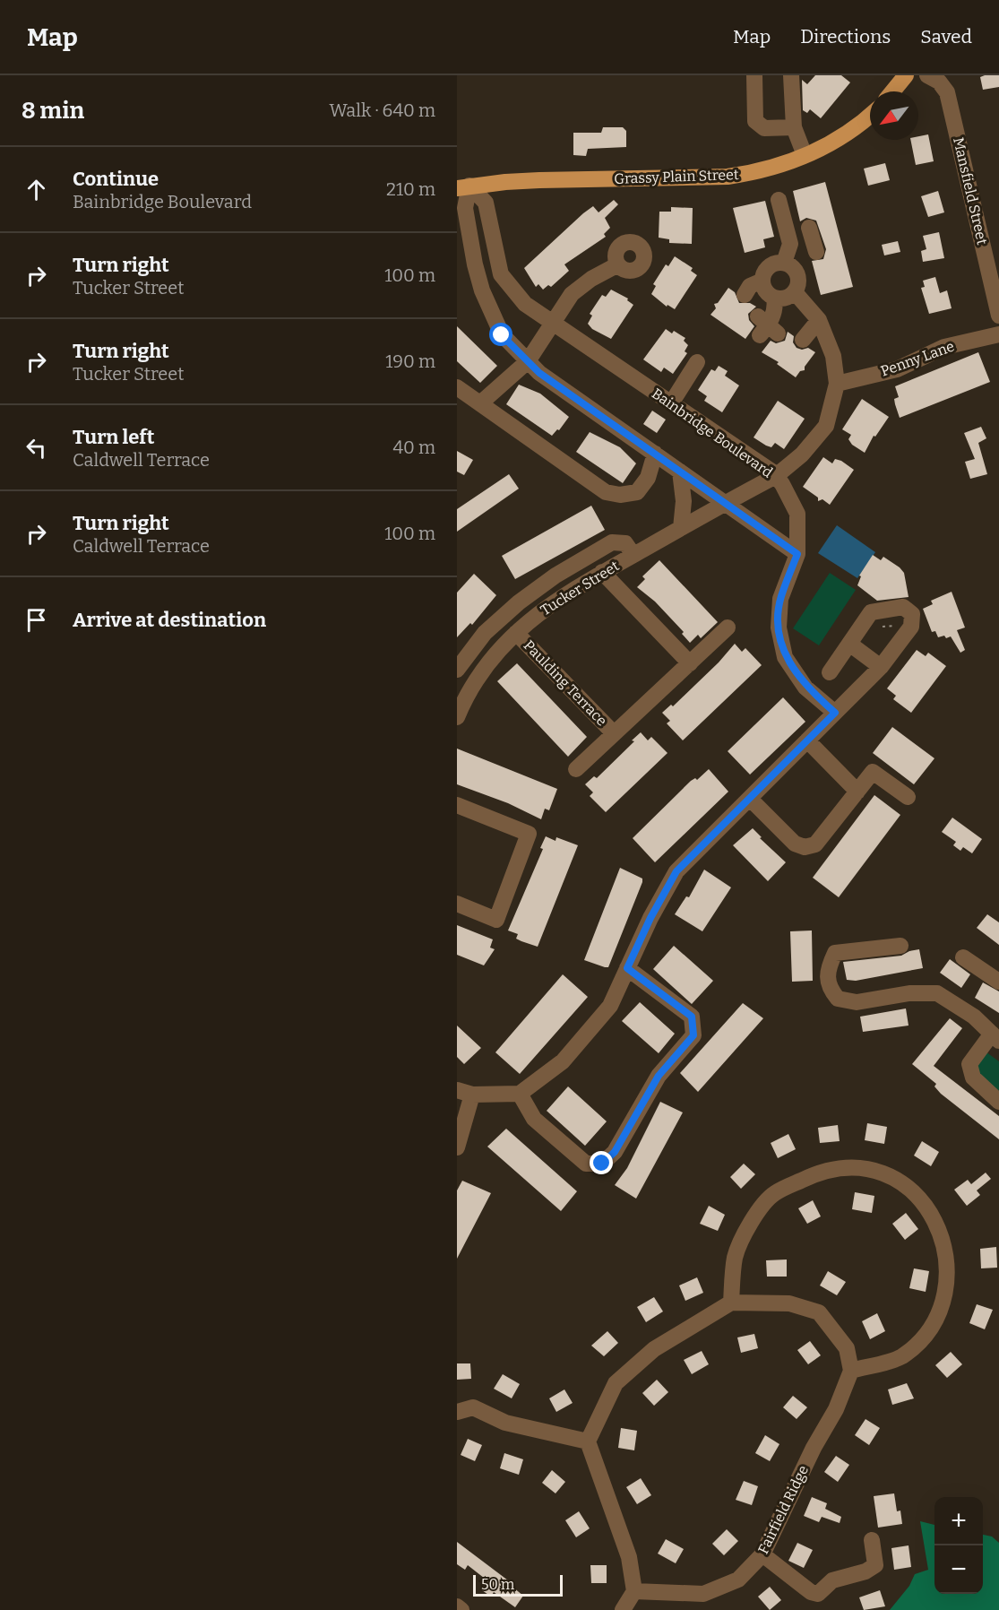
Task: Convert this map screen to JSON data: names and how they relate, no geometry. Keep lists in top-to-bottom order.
{
  "streets": {
    "main road": ["Grassy Plain Street"],
    "street": [
      "Mansfield Street",
      "Penny Lane",
      "Bainbridge Boulevard",
      "Tucker Street",
      "Paulding Terrace",
      "Fairfield Ridge"
    ]
  },
  "crossings": [
    ["Grassy Plain Street", "Bainbridge Boulevard"],
    ["Bainbridge Boulevard", "Tucker Street"],
    ["Tucker Street", "Paulding Terrace"]
  ],
  "scale_bar": "50 m",
  "north": "bottom left",
  "page": {
    "header": "Map",
    "nav": ["Map", "Directions", "Saved"],
    "heading": ["8 min", "Walk · 640 m"],
    "list": [
      ["Continue", "Bainbridge Boulevard", "210 m"],
      ["Turn right", "Tucker Street", "100 m"],
      ["Turn right", "Tucker Street", "190 m"],
      ["Turn left", "Caldwell Terrace", "40 m"],
      ["Turn right", "Caldwell Terrace", "100 m"],
      "Arrive at destination"
    ],
    "map_buttons": ["+", "−"],
    "scale": "50 m"
  }
}
